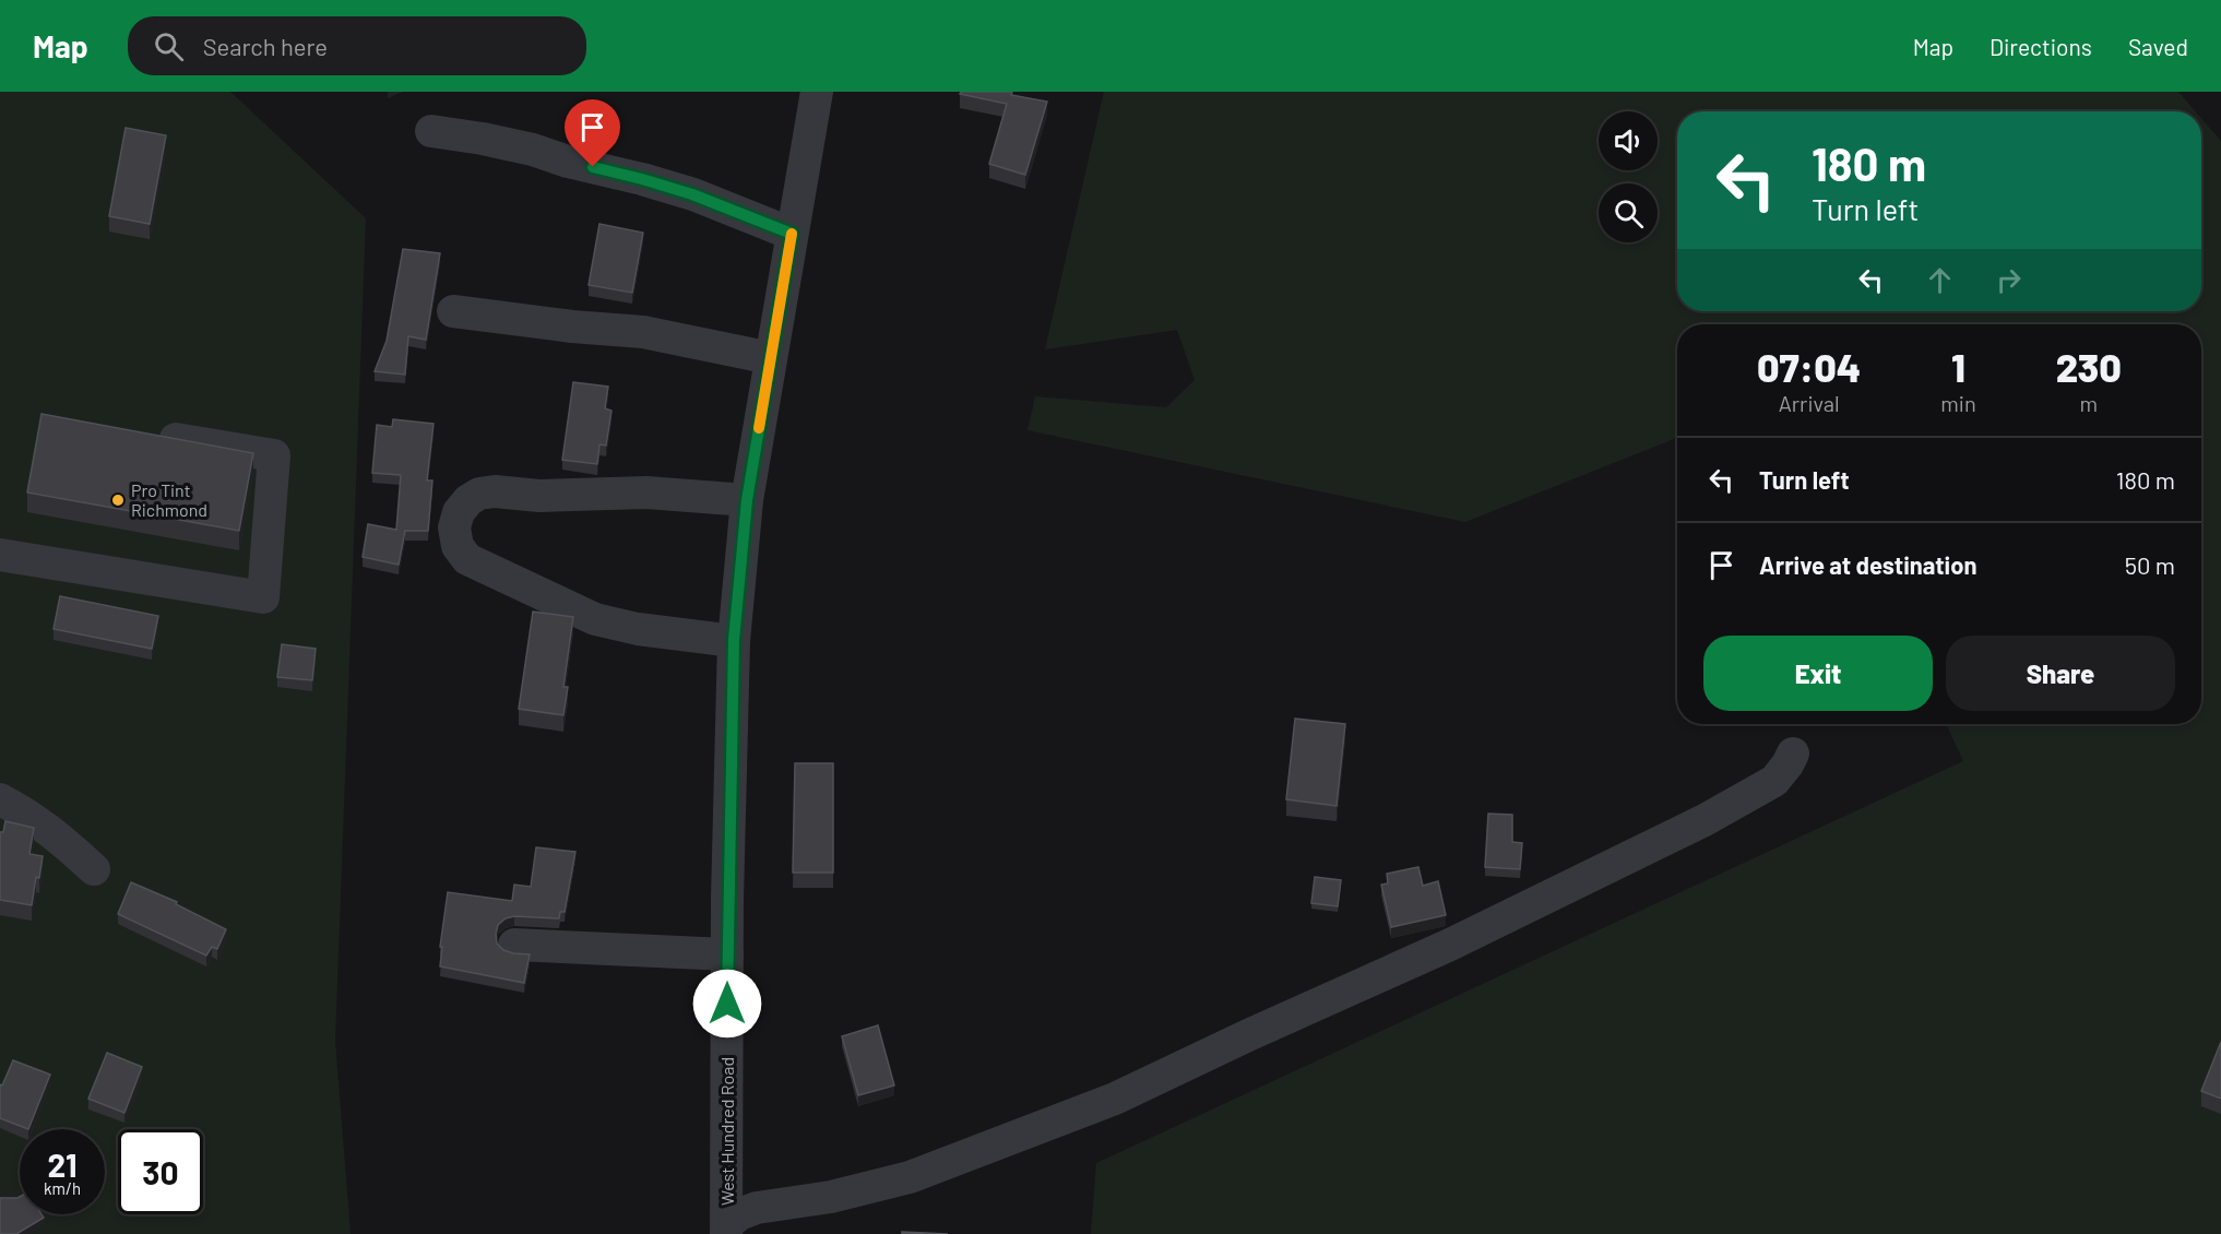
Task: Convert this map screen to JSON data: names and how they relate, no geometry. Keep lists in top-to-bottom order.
{
  "streets": {
    "street": ["West Hundred Road"]
  },
  "places": ["Pro Tint Richmond"],
  "page": {
    "header": "Map",
    "search": "Search here",
    "nav": ["Map", "Directions", "Saved"],
    "turn": ["180 m", "Turn left"],
    "eta": [
      "07:04",
      "Arrival",
      "1",
      "min",
      "230",
      "m"
    ],
    "list": [
      {
        "name": "Turn left",
        "value": "180 m"
      },
      {
        "name": "Arrive at destination",
        "value": "50 m"
      }
    ],
    "buttons": ["Exit", "Share"],
    "speed": "21 km/h",
    "limit": "30"
  }
}
